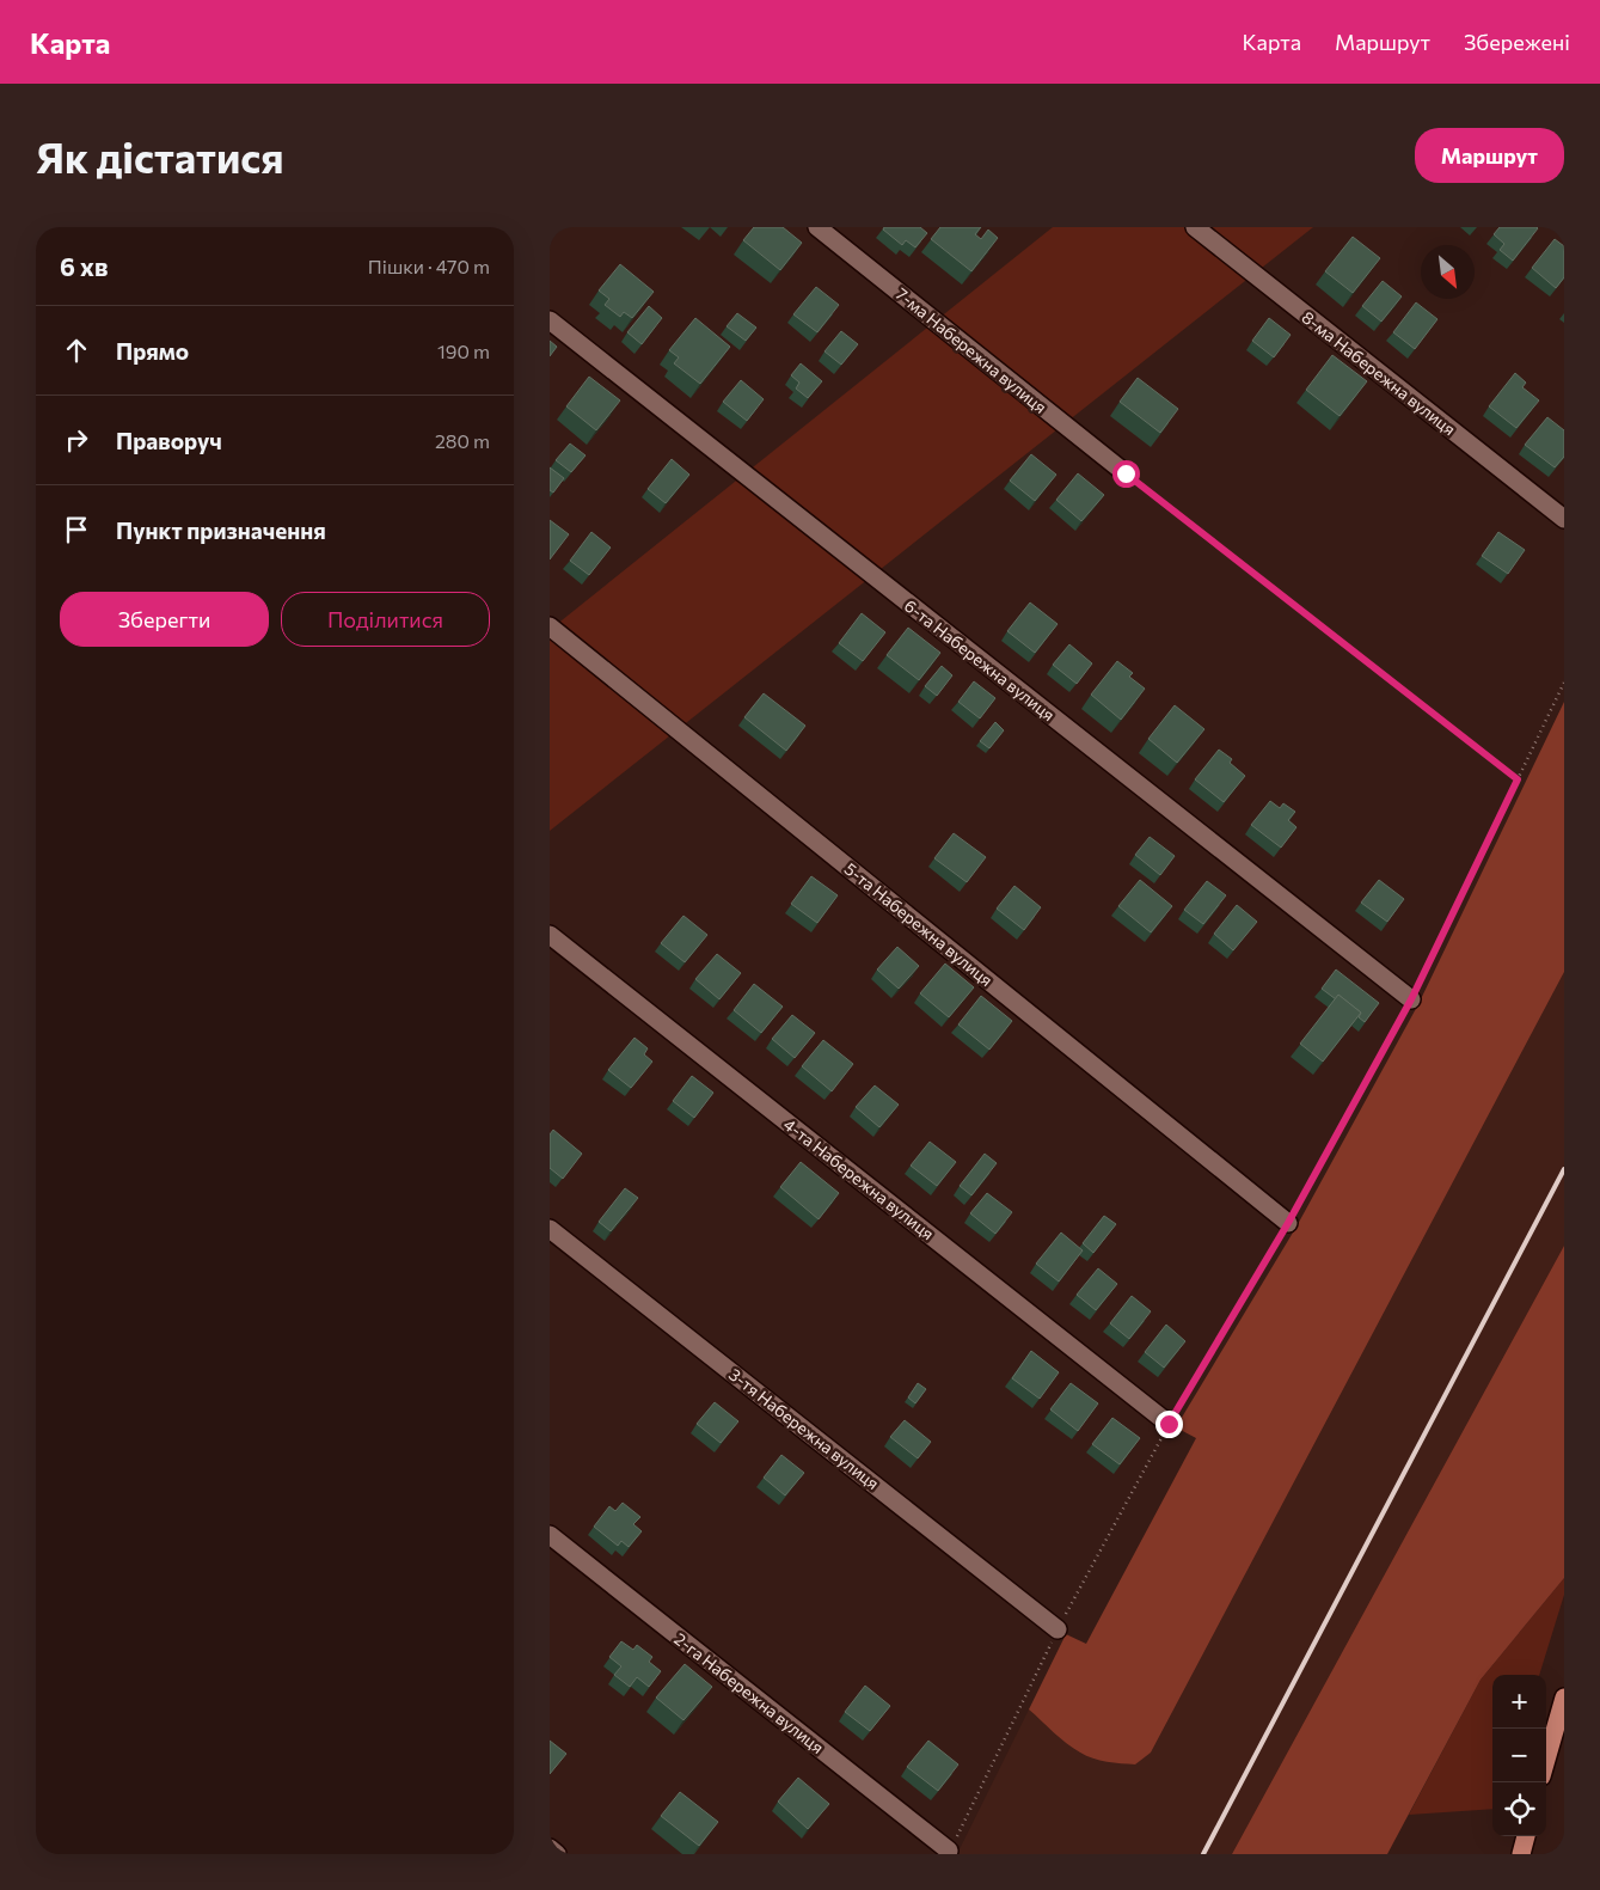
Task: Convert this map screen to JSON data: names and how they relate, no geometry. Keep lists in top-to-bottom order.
{
  "streets": {
    "street": [
      "7-ма Набережна вулиця",
      "8-ма Набережна вулиця",
      "6-та Набережна вулиця",
      "5-та Набережна вулиця",
      "4-та Набережна вулиця",
      "3-тя Набережна вулиця",
      "2-га Набережна вулиця"
    ]
  },
  "north": "bottom right",
  "page": {
    "header": "Карта",
    "nav": ["Карта", "Маршрут", "Збережені"],
    "buttons": [
      "Маршрут",
      ["Зберегти", "Поділитися"]
    ],
    "title": "Як дістатися",
    "heading": ["6 хв", "Пішки · 470 m"],
    "list": [
      ["Прямо", "190 m"],
      ["Праворуч", "280 m"],
      "Пункт призначення"
    ],
    "map_buttons": ["+", "−"]
  }
}
